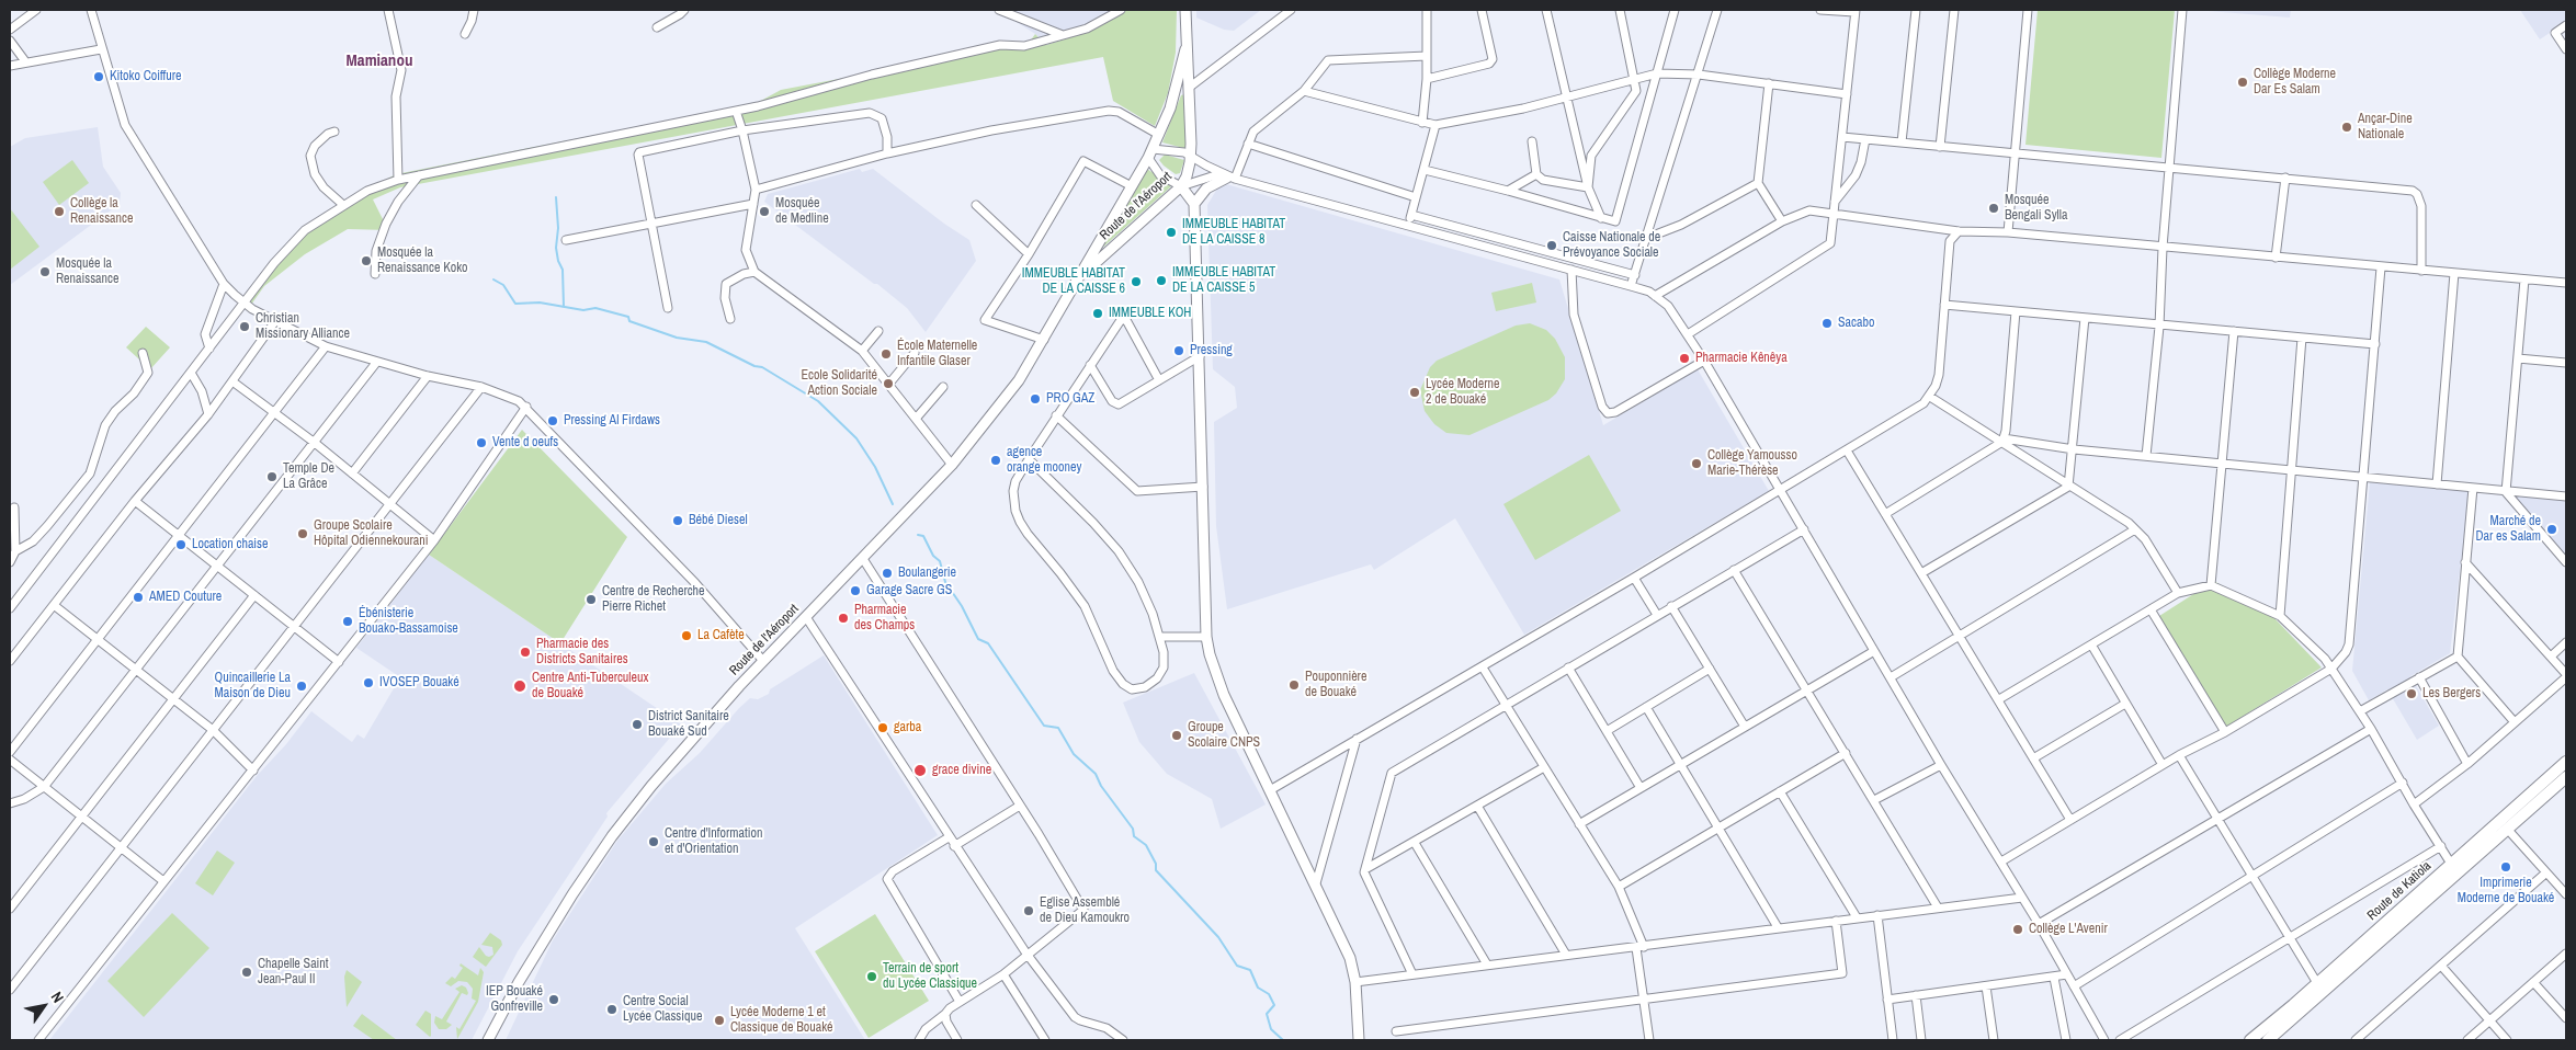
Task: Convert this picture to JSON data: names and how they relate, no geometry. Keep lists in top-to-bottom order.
{
  "streets": {
    "highway": ["Route de Katiola"],
    "main road": ["Route de l'Aéroport"]
  },
  "districts": ["Mamianou"],
  "places": [
    "Kitoko Coiffure",
    "Collège Moderne Dar Es Salam",
    "Ançar-Dine Nationale",
    "Mosquée Bengali Sylla",
    "Collège la Renaissance",
    "Mosquée de Medline",
    "IMMEUBLE HABITAT DE LA CAISSE 8",
    "Caisse Nationale de Prévoyance Sociale",
    "Mosquée la Renaissance Koko",
    "Mosquée la Renaissance",
    "IMMEUBLE HABITAT DE LA CAISSE 5",
    "IMMEUBLE HABITAT DE LA CAISSE 6",
    "IMMEUBLE KOH",
    "Sacabo",
    "Christian Missionary Alliance",
    "Pressing",
    "École Maternelle Infantile Glaser",
    "Pharmacie Kênêya",
    "Ecole Solidarité Action Sociale",
    "Lycée Moderne 2 de Bouaké",
    "PRO GAZ",
    "Pressing Al Firdaws",
    "Vente d oeufs",
    "agence orange mooney",
    "Collège Yamousso Marie-Thérèse",
    "Temple De La Grâce",
    "Bébé Diesel",
    "Marché de Dar es Salam",
    "Groupe Scolaire Hôpital Odiennekourani",
    "Location chaise",
    "Boulangerie",
    "Garage Sacre GS",
    "AMED Couture",
    "Centre de Recherche Pierre Richet",
    "Pharmacie des Champs",
    "Ébénisterie Bouako-Bassamoise",
    "La Cafète",
    "Pharmacie des Districts Sanitaires",
    "IVOSEP Bouaké",
    "Pouponnière de Bouaké",
    "Quincaillerie La Maison de Dieu",
    "Centre Anti-Tuberculeux de Bouaké",
    "Les Bergers",
    "District Sanitaire Bouaké Sud",
    "garba",
    "Groupe Scolaire CNPS",
    "grace divine",
    "Centre d'Information et d'Orientation",
    "Imprimerie Moderne de Bouaké",
    "Eglise Assemblé de Dieu Kamoukro",
    "Collège L'Avenir",
    "Chapelle Saint Jean-Paul II",
    "Terrain de sport du Lycée Classique",
    "IEP Bouaké Gonfreville",
    "Centre Social Lycée Classique",
    "Lycée Moderne 1 et Classique de Bouaké"
  ],
  "north": "top right"
}
